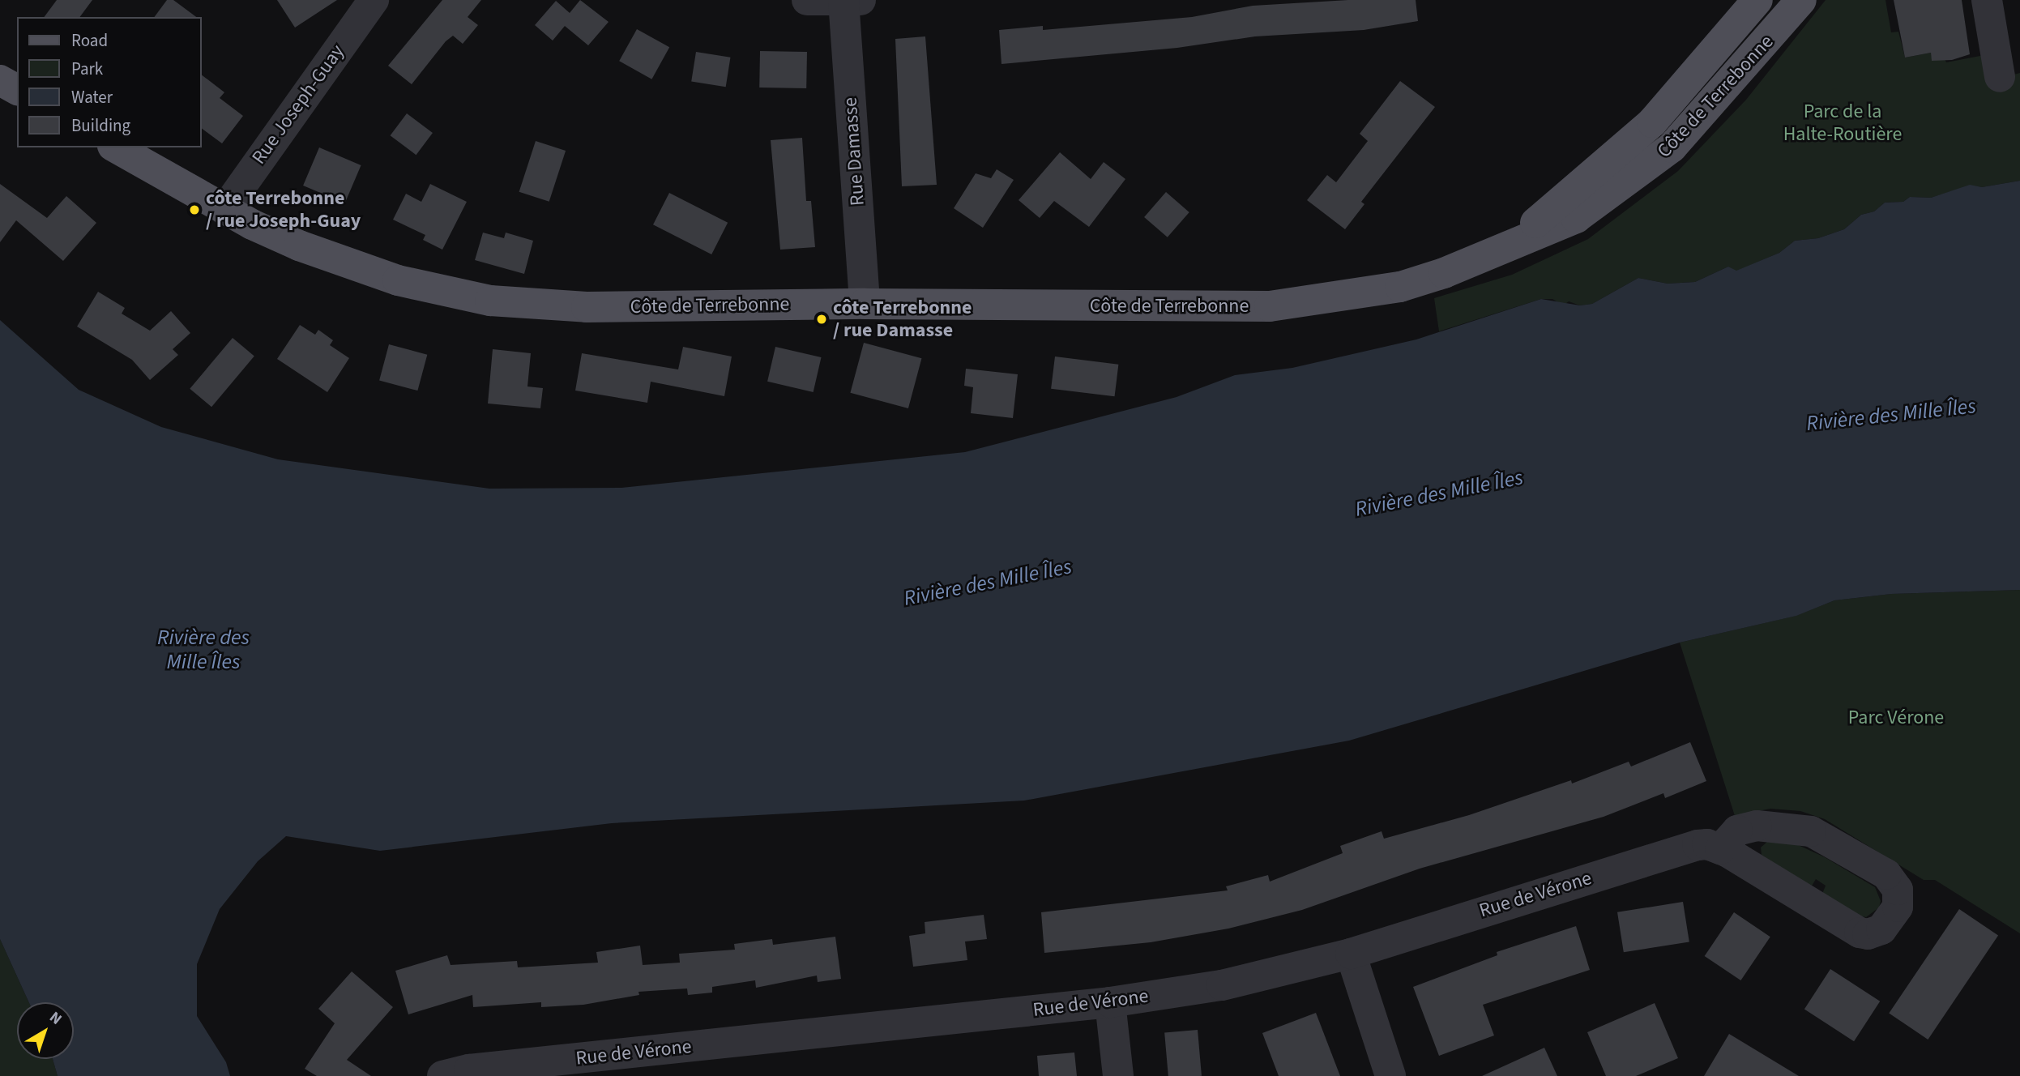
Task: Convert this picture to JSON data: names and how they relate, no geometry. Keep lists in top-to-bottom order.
{
  "streets": {
    "main road": ["Côte de Terrebonne"],
    "street": ["Rue Joseph-Guay", "Rue Damasse", "Rue de Vérone"]
  },
  "crossings": [
    ["Côte de Terrebonne", "Rue Joseph-Guay"],
    ["Côte de Terrebonne", "Rue Damasse"]
  ],
  "water": ["Rivière des Mille Îles"],
  "parks": ["Parc de la Halte-Routière", "Parc Vérone"],
  "places": ["côte Terrebonne / rue Joseph-Guay", "côte Terrebonne / rue Damasse"],
  "legend": [
    "Road",
    "Park",
    "Water",
    "Building"
  ],
  "north": "top right"
}
